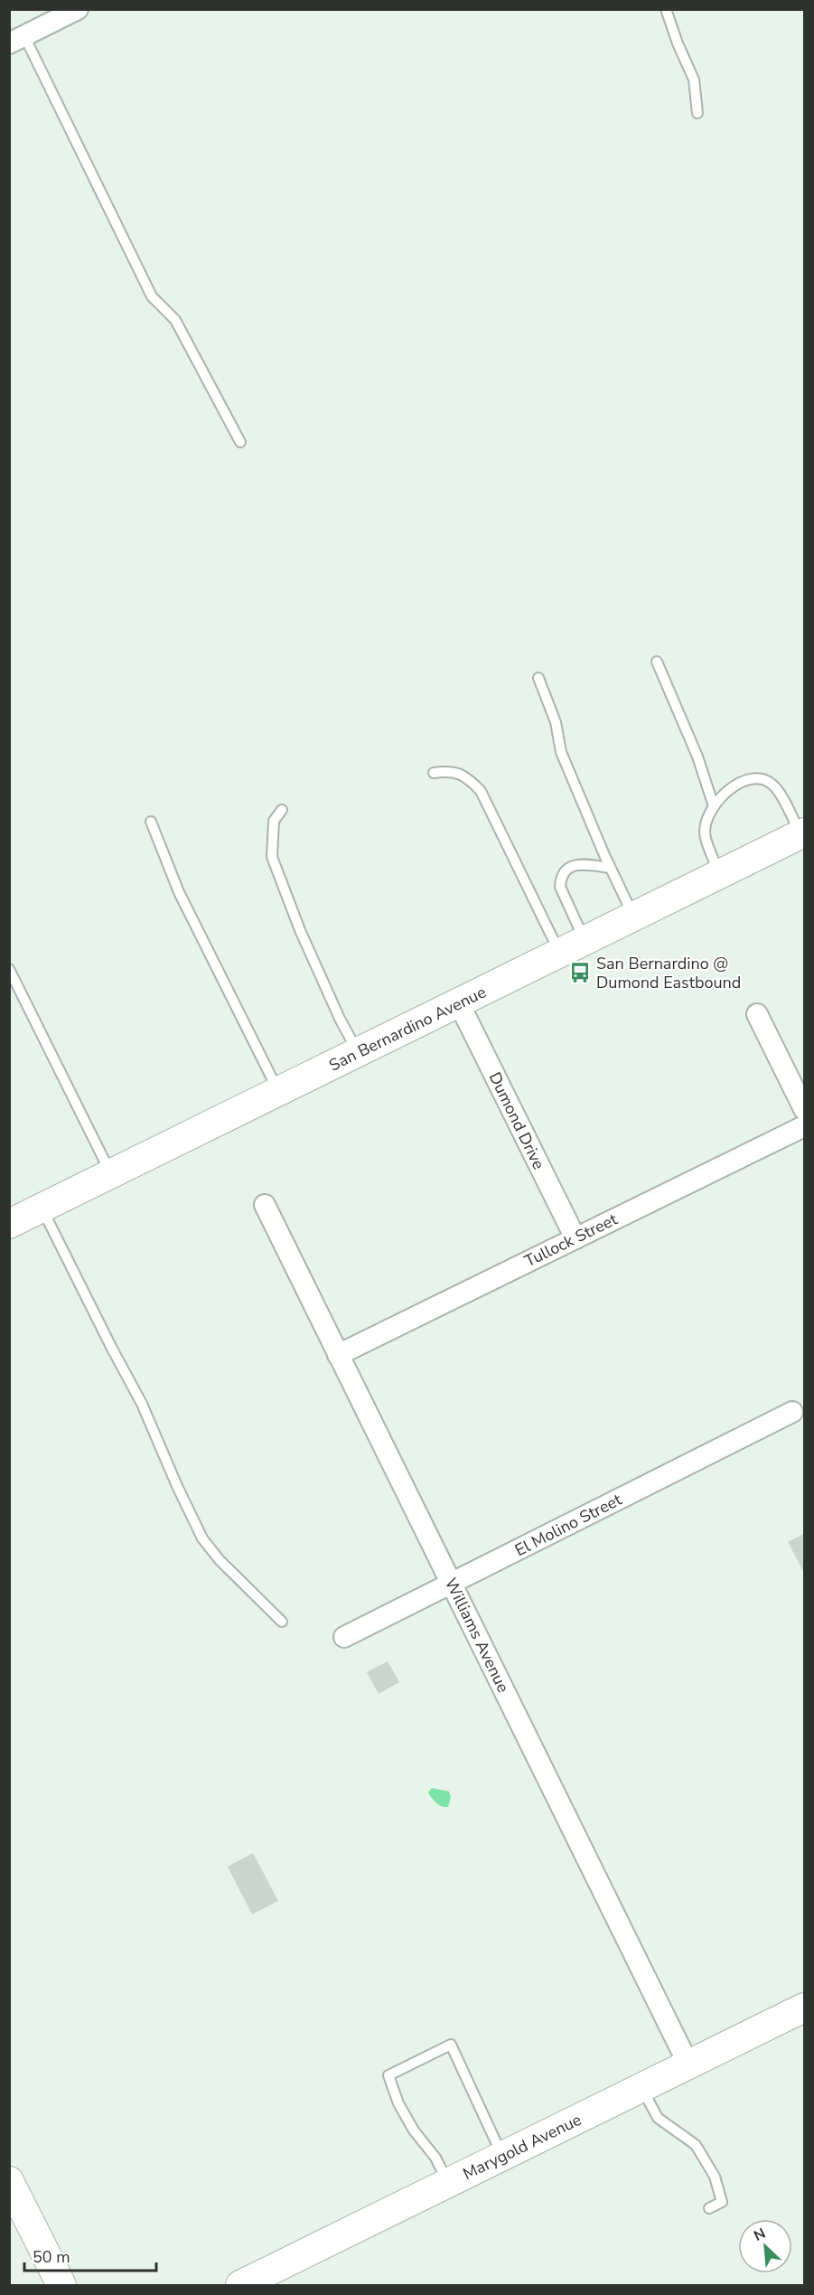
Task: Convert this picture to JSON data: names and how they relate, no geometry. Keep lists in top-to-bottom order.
{
  "streets": {
    "main road": ["San Bernardino Avenue", "Marygold Avenue"],
    "street": [
      "Dumond Drive",
      "Tullock Street",
      "El Molino Street",
      "Williams Avenue"
    ]
  },
  "crossings": [
    ["San Bernardino Avenue", "Dumond Drive"],
    ["Dumond Drive", "Tullock Street"],
    ["Tullock Street", "Williams Avenue"],
    ["El Molino Street", "Williams Avenue"],
    ["Williams Avenue", "Marygold Avenue"]
  ],
  "places": {
    "bus stop": ["San Bernardino @ Dumond Eastbound"]
  },
  "scale_bar": "50 m",
  "north": "top left"
}
